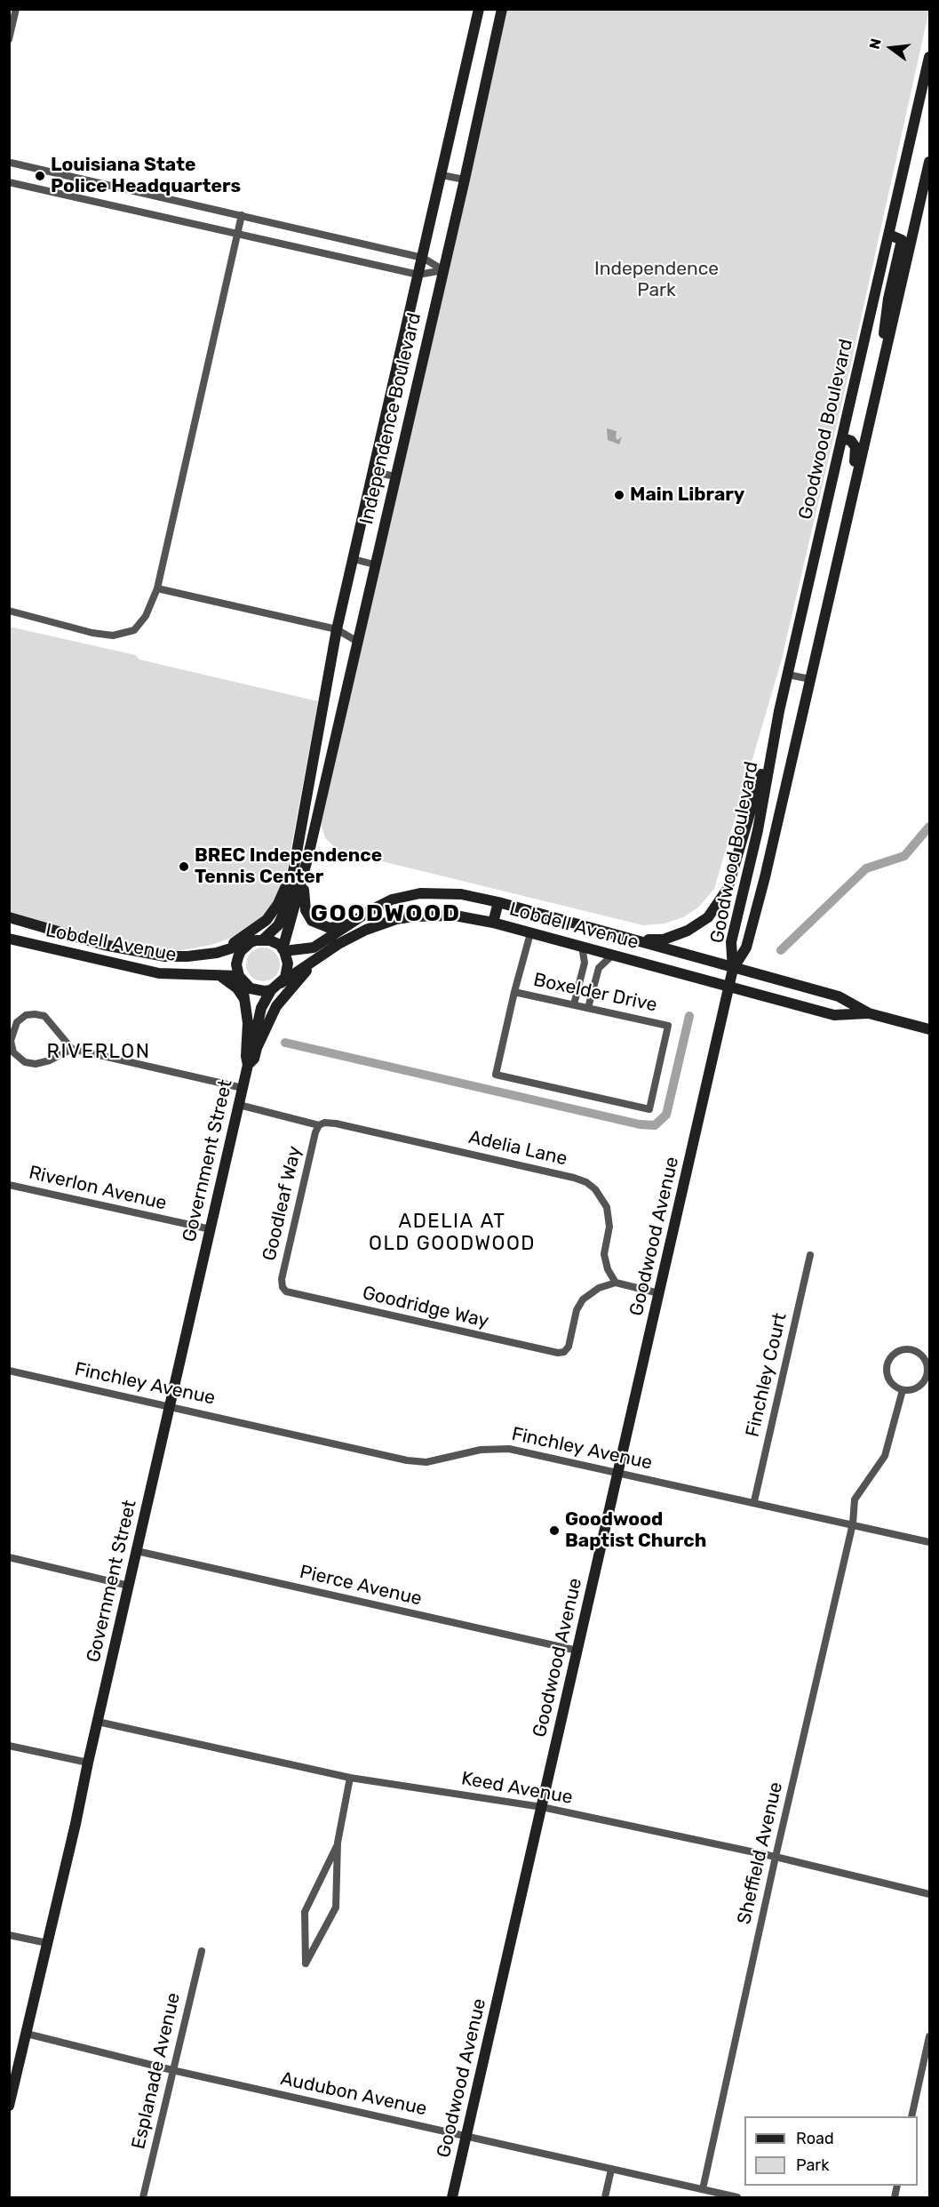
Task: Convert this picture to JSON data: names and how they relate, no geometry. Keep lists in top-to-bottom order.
{
  "streets": {
    "main road": [
      "Independence Boulevard",
      "Goodwood Boulevard",
      "Lobdell Avenue",
      "Government Street",
      "Goodwood Avenue"
    ],
    "street": [
      "Boxelder Drive",
      "Adelia Lane",
      "Riverlon Avenue",
      "Goodleaf Way",
      "Goodridge Way",
      "Finchley Court",
      "Finchley Avenue",
      "Pierce Avenue",
      "Keed Avenue",
      "Sheffield Avenue",
      "Esplanade Avenue",
      "Audubon Avenue"
    ]
  },
  "crossings": [
    ["Goodwood Boulevard", "Lobdell Avenue"],
    ["Goodwood Boulevard", "Goodwood Avenue"],
    ["Lobdell Avenue", "Government Street"],
    ["Lobdell Avenue", "Goodwood Avenue"],
    ["Adelia Lane", "Government Street"],
    ["Adelia Lane", "Goodleaf Way"],
    ["Adelia Lane", "Goodridge Way"],
    ["Government Street", "Riverlon Avenue"],
    ["Government Street", "Finchley Avenue"],
    ["Government Street", "Pierce Avenue"],
    ["Government Street", "Keed Avenue"],
    ["Government Street", "Audubon Avenue"],
    ["Goodleaf Way", "Goodridge Way"],
    ["Goodwood Avenue", "Finchley Avenue"],
    ["Goodwood Avenue", "Pierce Avenue"],
    ["Goodwood Avenue", "Keed Avenue"],
    ["Goodwood Avenue", "Audubon Avenue"],
    ["Finchley Court", "Finchley Avenue"],
    ["Finchley Avenue", "Sheffield Avenue"],
    ["Keed Avenue", "Sheffield Avenue"],
    ["Sheffield Avenue", "Audubon Avenue"],
    ["Esplanade Avenue", "Audubon Avenue"]
  ],
  "districts": ["GOODWOOD", "RIVERLON", "ADELIA AT OLD GOODWOOD"],
  "parks": ["Independence Park"],
  "places": [
    "Louisiana State Police Headquarters",
    "Main Library",
    "BREC Independence Tennis Center",
    "Goodwood Baptist Church"
  ],
  "legend": ["Road", "Park"],
  "north": "left"
}
